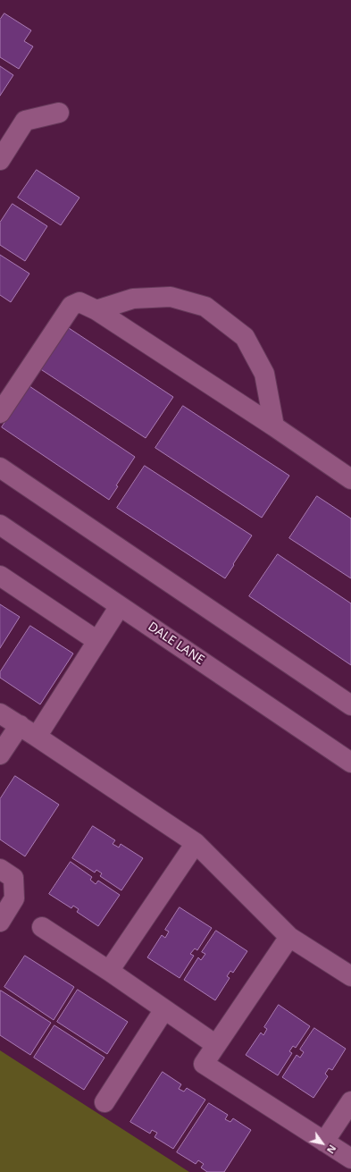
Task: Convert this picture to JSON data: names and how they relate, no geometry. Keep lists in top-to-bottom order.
{
  "streets": {
    "street": ["DALE LANE"]
  },
  "north": "bottom right"
}
